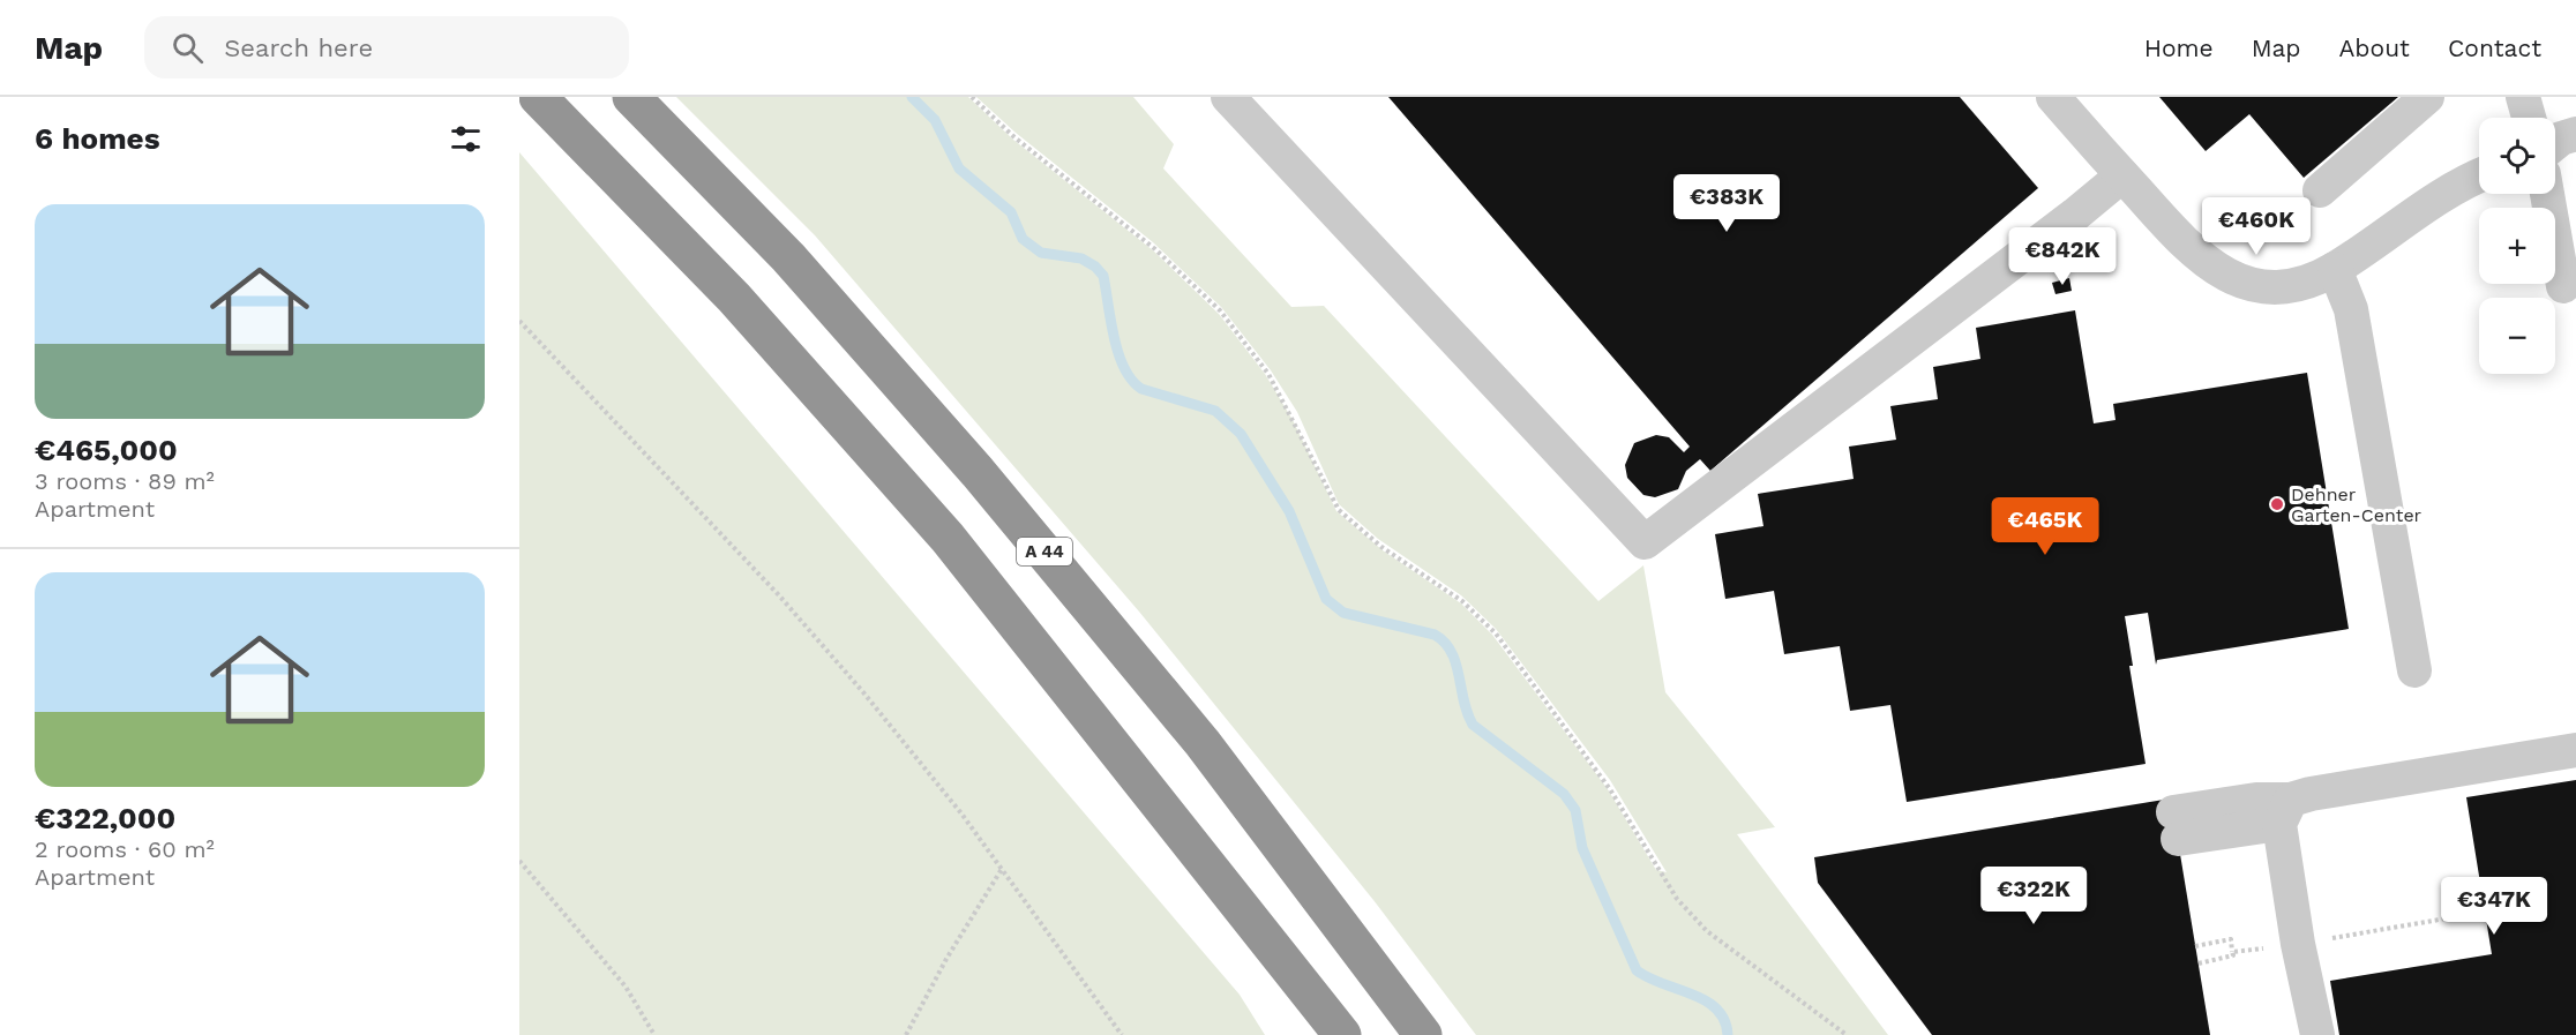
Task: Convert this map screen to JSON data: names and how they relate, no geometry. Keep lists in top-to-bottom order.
{
  "streets": {
    "highway": ["A 44"]
  },
  "places": ["Dehner Garten-Center"],
  "page": {
    "header": "Map",
    "search": "Search here",
    "nav": [
      "Home",
      "Map",
      "About",
      "Contact"
    ],
    "heading": "6 homes",
    "map_buttons": ["+", "−"],
    "price": [
      "€383K",
      "€460K",
      "€842K",
      "€465K",
      "€322K",
      "€347K"
    ],
    "list": [
      {
        "name": "€465,000",
        "note": "3 rooms · 89 m² · Apartment"
      },
      {
        "name": "€322,000",
        "note": "2 rooms · 60 m² · Apartment"
      }
    ]
  }
}
